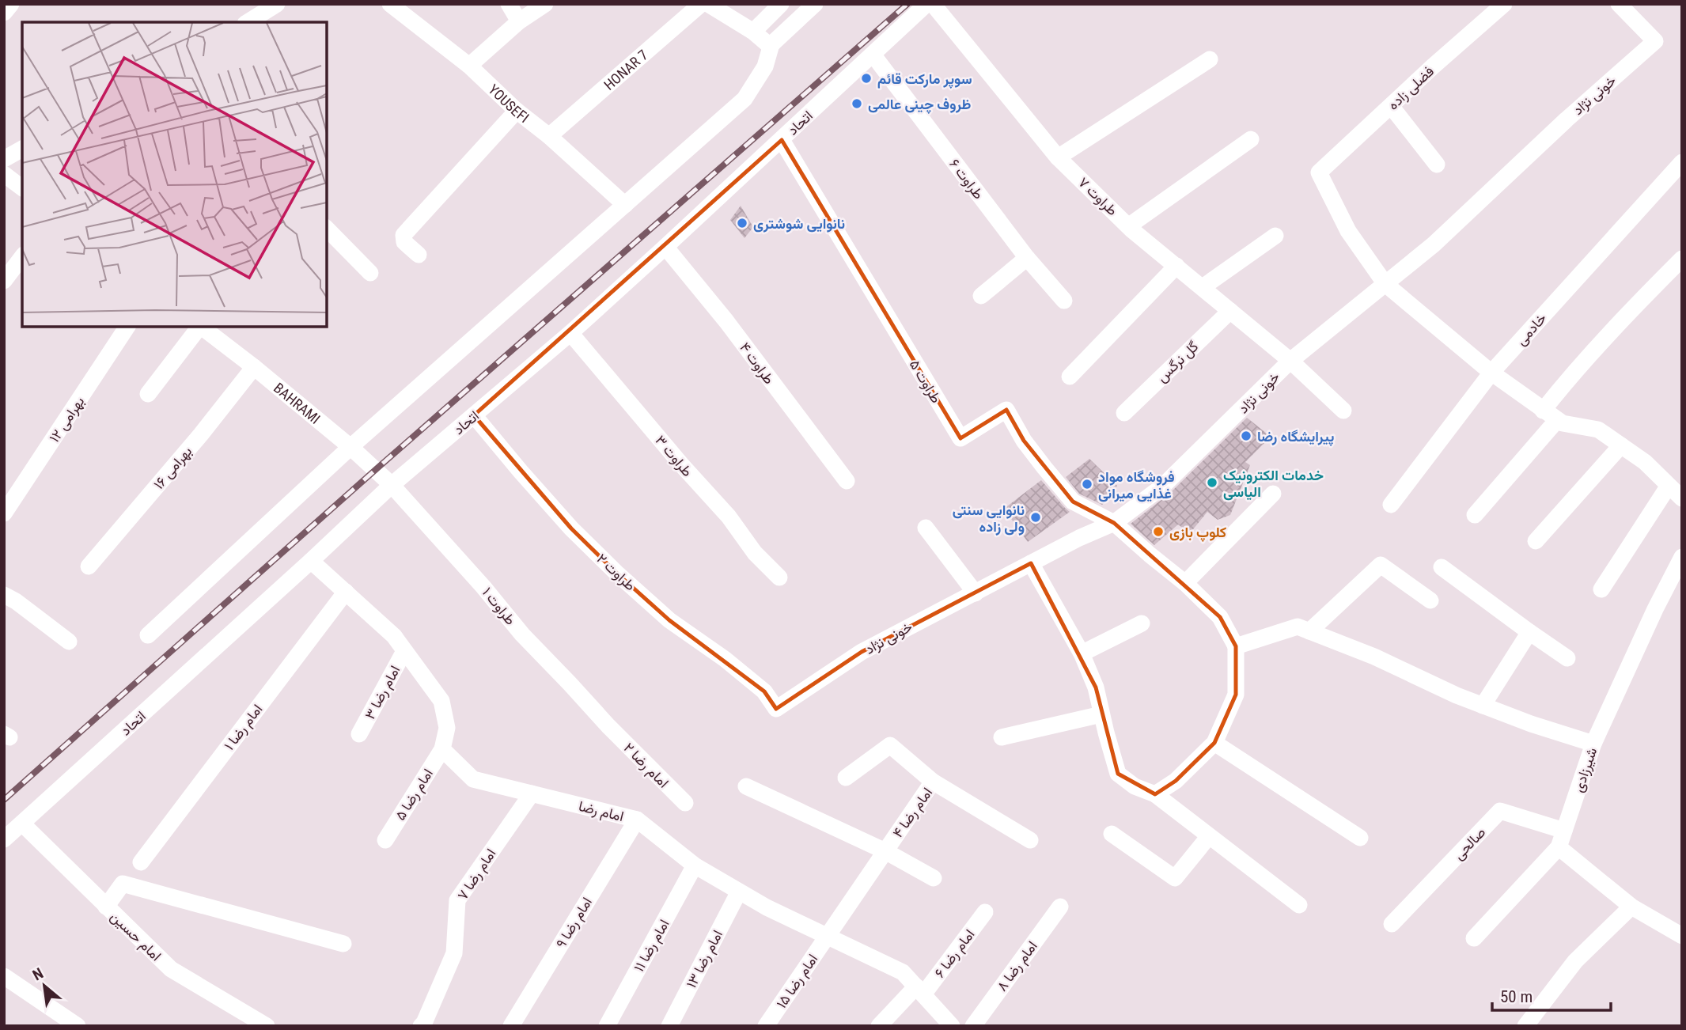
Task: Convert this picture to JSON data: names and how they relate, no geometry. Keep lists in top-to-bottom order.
{
  "streets": {
    "street": [
      "HONAR 7",
      "فضلی زاده",
      "خونی نژاد",
      "YOUSEFI",
      "اتحاد",
      "طراوت ۶",
      "طراوت ۷",
      "خادمی",
      "گل نرگس",
      "طراوت ۴",
      "طراوت ۵",
      "BAHRAMI",
      "بهرامی ۱۲",
      "طراوت ۳",
      "بهرامی ۱۶",
      "طراوت ۲",
      "طراوت ۱",
      "امام رضا ۳",
      "امام رضا ۱",
      "امام رضا ۲",
      "شیرزادی",
      "امام رضا ۵",
      "امام رضا",
      "امام رضا ۴",
      "صالحی",
      "امام رضا ۷",
      "امام رضا ۹",
      "امام حسین",
      "امام رضا ۱۱",
      "امام رضا ۶",
      "امام رضا ۱۳",
      "امام رضا ۸",
      "امام رضا ۱۵"
    ]
  },
  "crossings": [
    ["HONAR 7", "YOUSEFI"],
    ["فضلی زاده", "خونی نژاد"],
    ["خونی نژاد", "طراوت ۷"],
    ["خونی نژاد", "طراوت ۵"],
    ["خونی نژاد", "طراوت ۲"],
    ["اتحاد", "طراوت ۶"],
    ["اتحاد", "طراوت ۴"],
    ["اتحاد", "طراوت ۵"],
    ["اتحاد", "BAHRAMI"],
    ["اتحاد", "طراوت ۳"],
    ["اتحاد", "طراوت ۲"],
    ["اتحاد", "طراوت ۱"],
    ["اتحاد", "امام حسین"],
    ["طراوت ۷", "گل نرگس"],
    ["BAHRAMI", "بهرامی ۱۶"],
    ["BAHRAMI", "طراوت ۱"],
    ["طراوت ۱", "امام رضا ۲"],
    ["شیرزادی", "صالحی"],
    ["امام رضا ۵", "امام رضا"],
    ["امام رضا", "امام رضا ۴"],
    ["امام رضا", "امام رضا ۷"],
    ["امام رضا", "امام رضا ۹"],
    ["امام رضا", "امام رضا ۱۱"],
    ["امام رضا", "امام رضا ۶"],
    ["امام رضا", "امام رضا ۱۳"],
    ["امام رضا", "امام رضا ۱۵"],
    ["امام رضا ۴", "امام رضا ۱۵"]
  ],
  "places": [
    "سوپر مارکت قائم",
    "ظروف چینی عالمی",
    "نانوایی شوشتری",
    "پیرایشگاه رضا",
    "خدمات الکترونیک الیاسی",
    "فروشگاه مواد غذایی میرانی",
    "نانوایی سنتی ولی زاده",
    "کلوپ بازی"
  ],
  "scale_bar": "50 m",
  "north": "top left"
}
